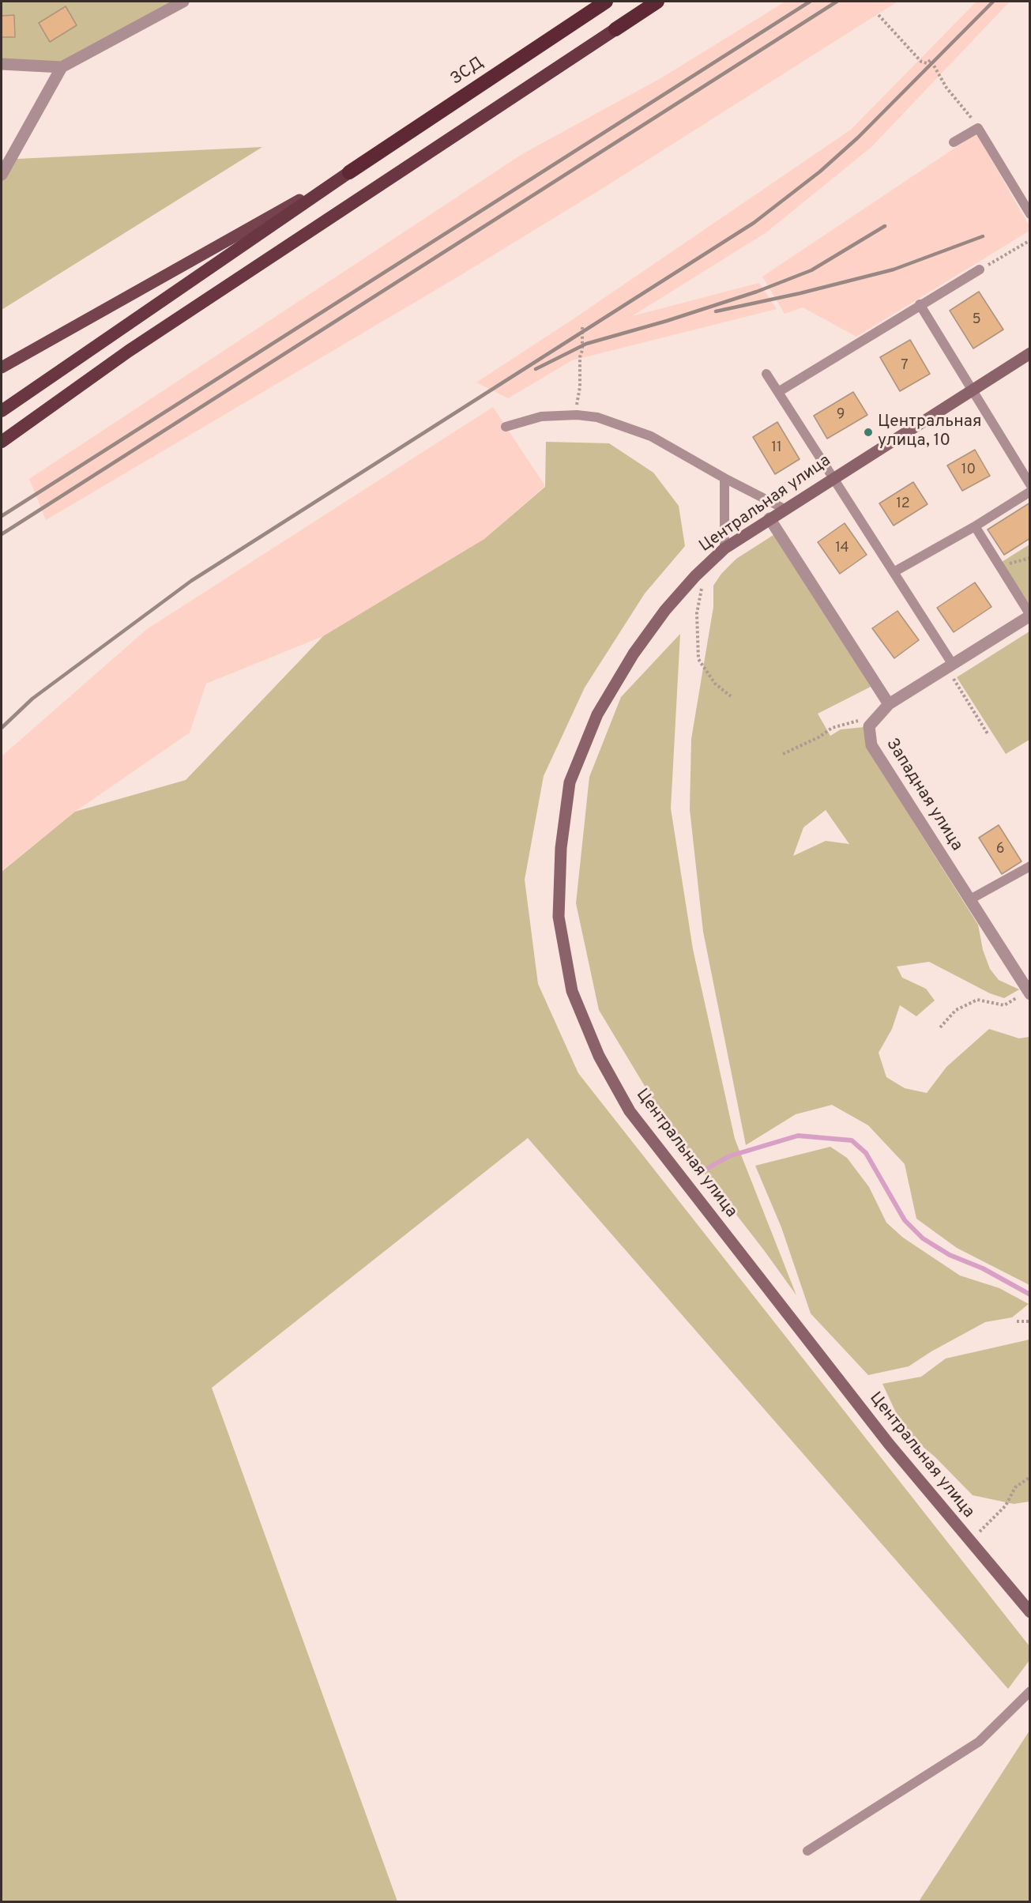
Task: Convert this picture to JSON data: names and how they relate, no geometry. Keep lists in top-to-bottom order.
{
  "streets": {
    "highway": ["ЗСД"],
    "main road": ["Центральная улица"],
    "street": ["Западная улица"]
  },
  "places": ["Центральная улица, 10"],
  "house_numbers": [
    "5",
    "7",
    "9",
    "11",
    "10",
    "12",
    "14",
    "6"
  ]
}
